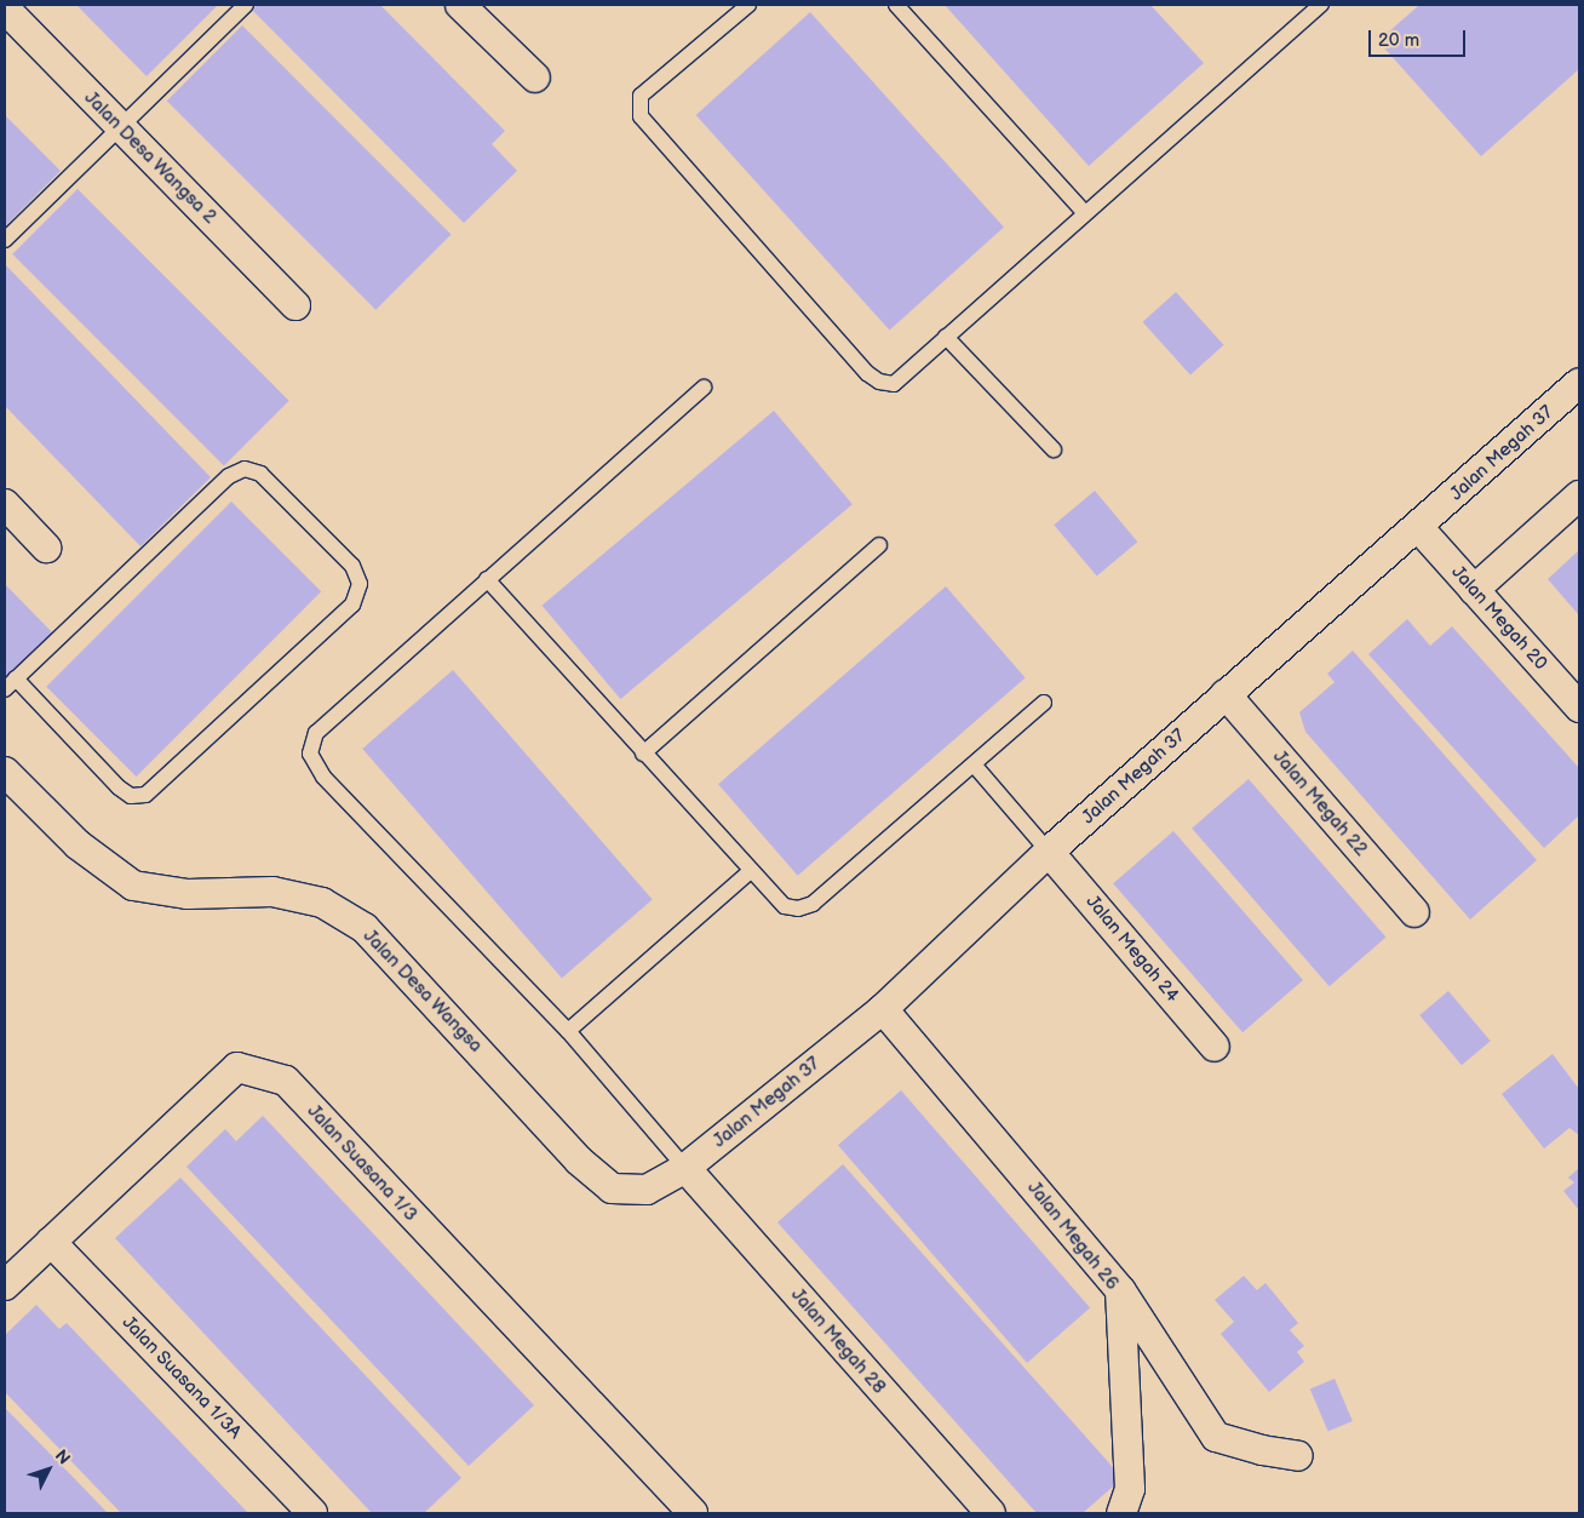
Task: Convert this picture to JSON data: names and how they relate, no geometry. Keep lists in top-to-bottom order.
{
  "streets": {
    "street": [
      "Jalan Desa Wangsa 2",
      "Jalan Megah 37",
      "Jalan Megah 20",
      "Jalan Megah 22",
      "Jalan Megah 24",
      "Jalan Desa Wangsa",
      "Jalan Suasana 1/3",
      "Jalan Megah 26",
      "Jalan Megah 28",
      "Jalan Suasana 1/3A"
    ]
  },
  "crossings": [
    ["Jalan Megah 37", "Jalan Megah 20"],
    ["Jalan Megah 37", "Jalan Megah 22"],
    ["Jalan Megah 37", "Jalan Megah 24"],
    ["Jalan Megah 37", "Jalan Desa Wangsa"],
    ["Jalan Megah 37", "Jalan Megah 26"],
    ["Jalan Megah 37", "Jalan Megah 28"],
    ["Jalan Desa Wangsa", "Jalan Megah 28"],
    ["Jalan Suasana 1/3", "Jalan Suasana 1/3A"]
  ],
  "scale_bar": "20 m",
  "north": "top right"
}
